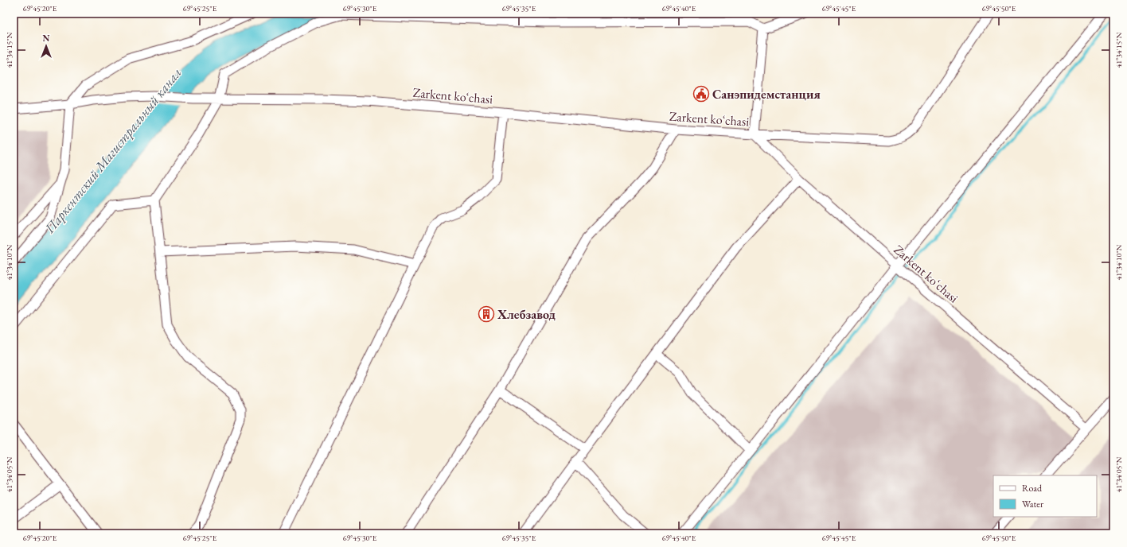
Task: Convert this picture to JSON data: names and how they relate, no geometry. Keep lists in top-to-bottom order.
{
  "streets": {
    "street": ["Zarkent koʻchasi"]
  },
  "water": ["Паркентский Магистральный канал"],
  "places": {
    "public building": ["Санэпидемстанция"],
    "building": ["Хлебзавод"]
  },
  "legend": ["Road", "Water"],
  "north": "top",
  "coordinates": [
    "69°45'20\"E",
    "69°45'25\"E",
    "69°45'30\"E",
    "69°45'35\"E",
    "69°45'40\"E",
    "69°45'45\"E",
    "69°45'50\"E",
    "41°34'15\"N",
    "41°34'10\"N",
    "41°34'05\"N"
  ]
}
